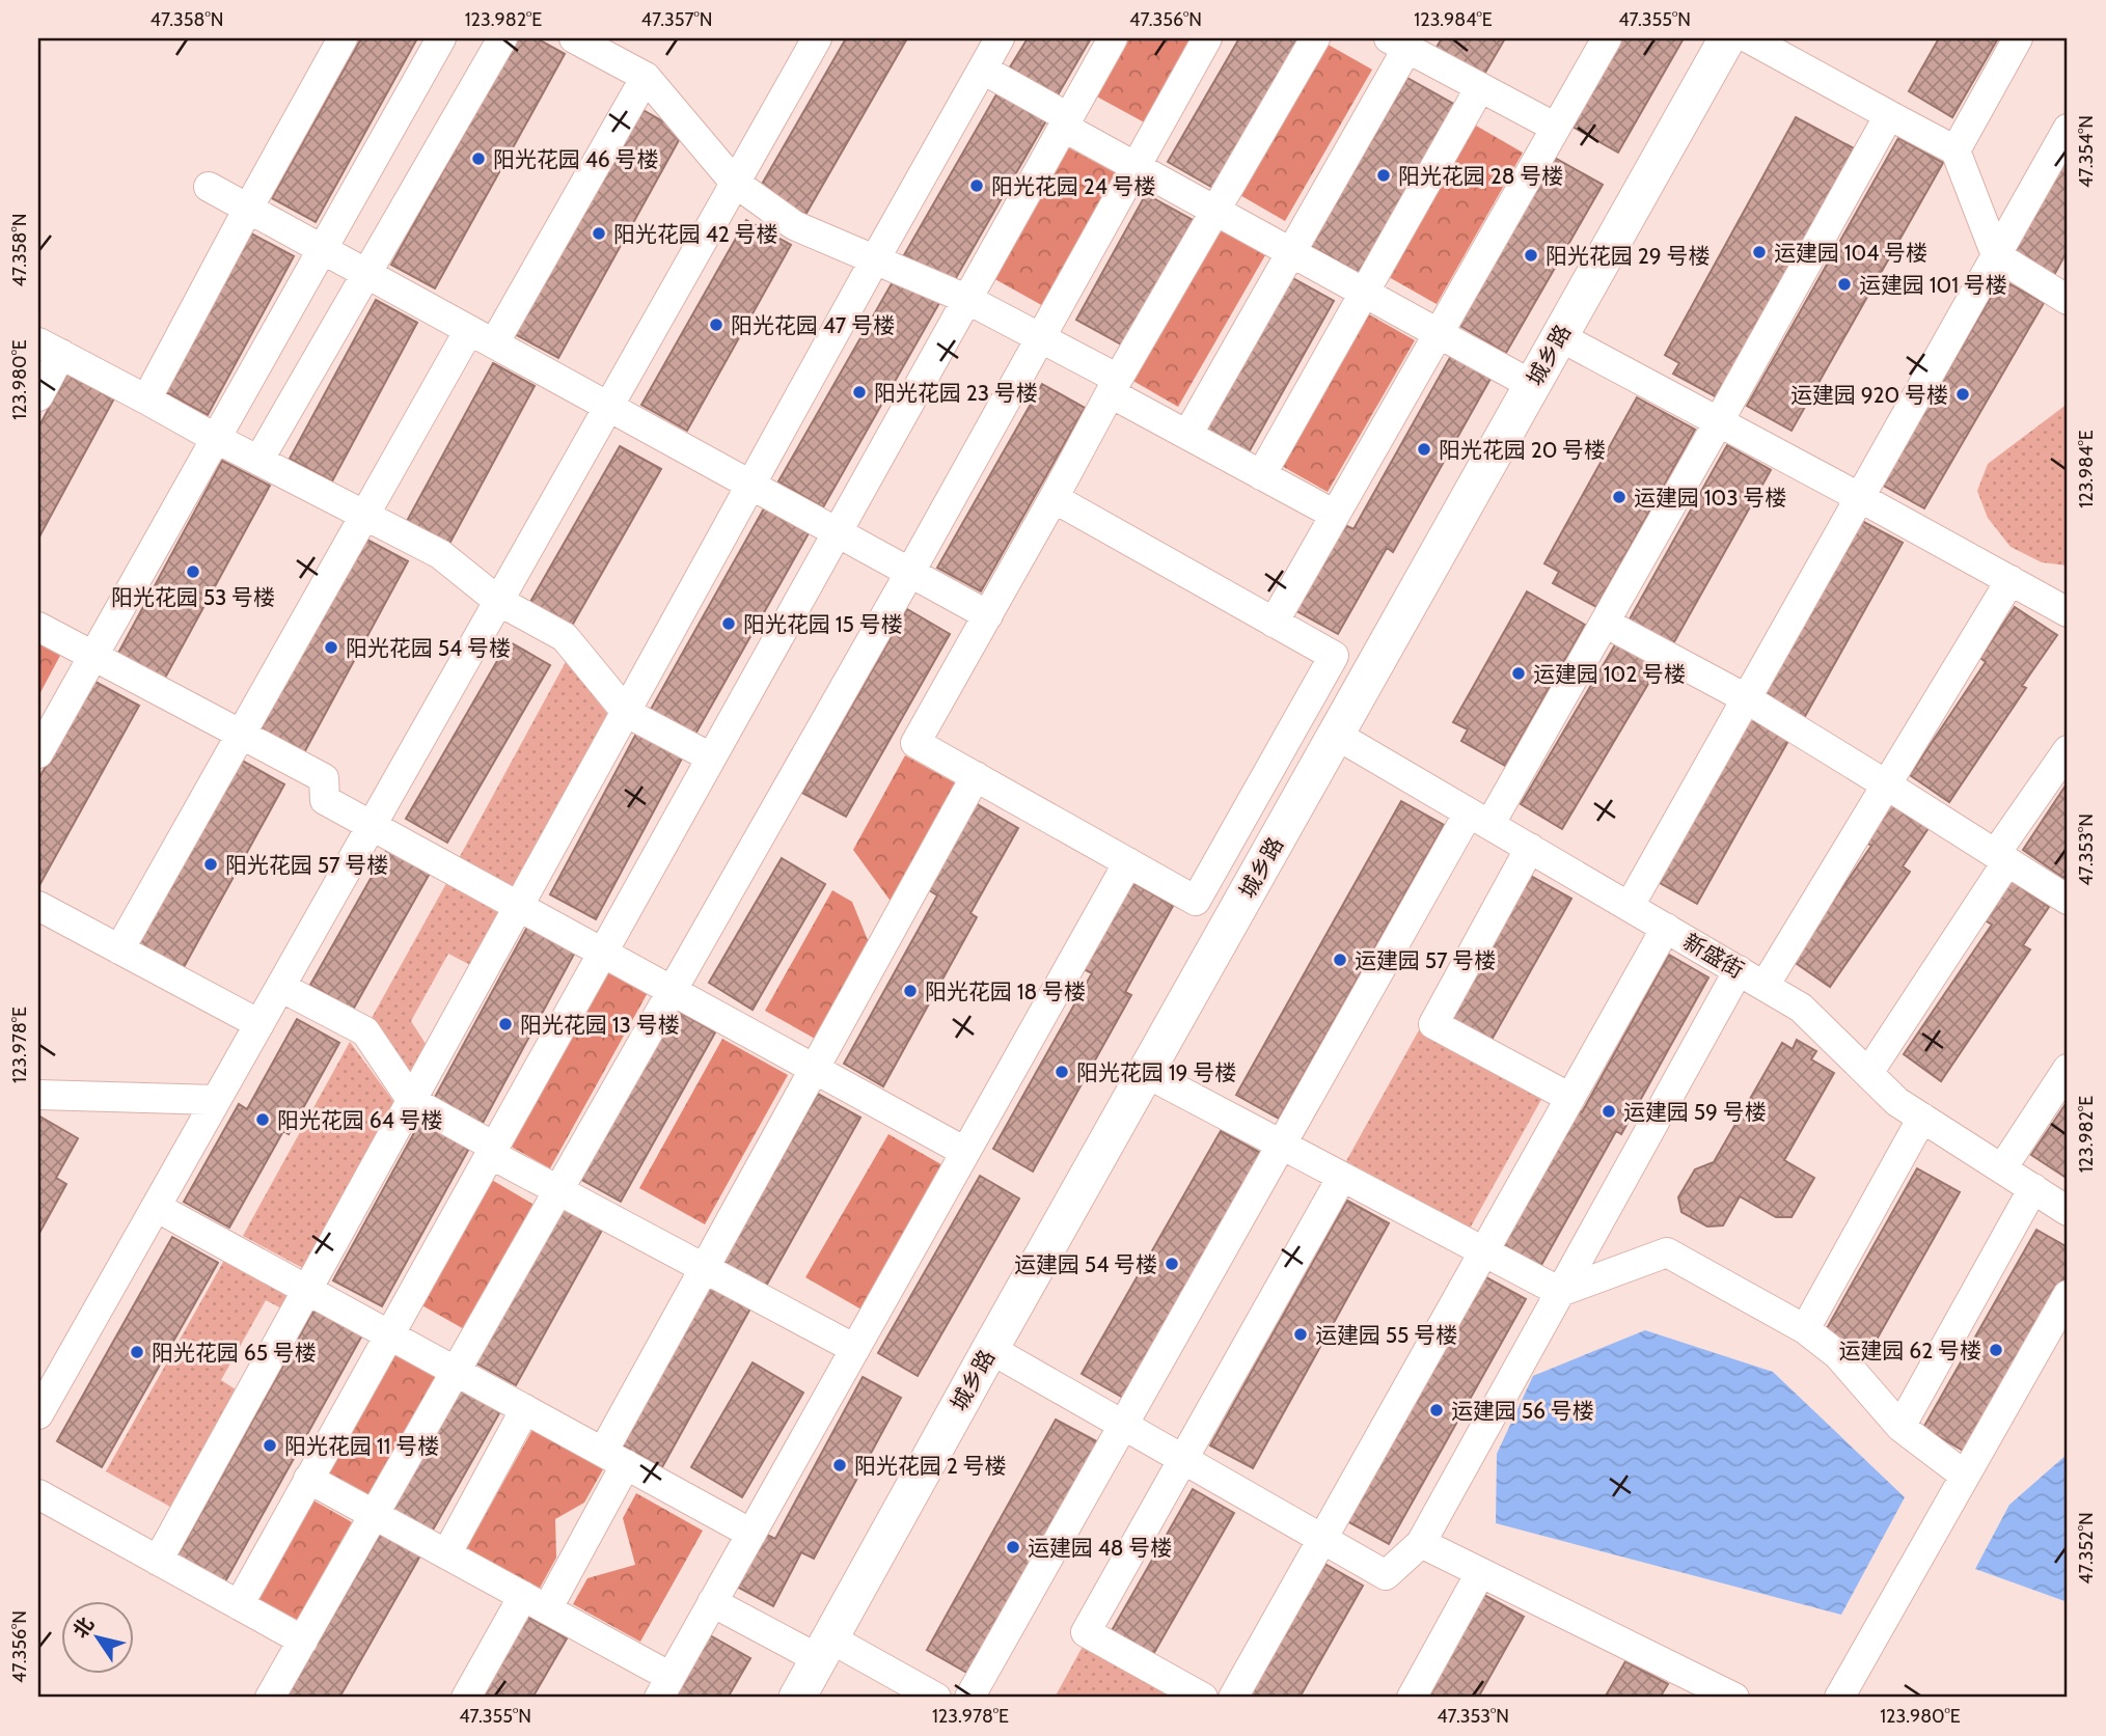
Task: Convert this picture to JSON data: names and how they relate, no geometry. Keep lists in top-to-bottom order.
{
  "streets": {
    "main road": ["城乡路"],
    "street": ["新盛街"]
  },
  "crossings": [
    ["城乡路", "新盛街"]
  ],
  "places": [
    "阳光花园 46 号楼",
    "阳光花园 28 号楼",
    "阳光花园 24 号楼",
    "阳光花园 42 号楼",
    "运建园 104 号楼",
    "阳光花园 29 号楼",
    "运建园 101 号楼",
    "阳光花园 47 号楼",
    "阳光花园 23 号楼",
    "运建园 920 号楼",
    "阳光花园 20 号楼",
    "运建园 103 号楼",
    "阳光花园 53 号楼",
    "阳光花园 15 号楼",
    "阳光花园 54 号楼",
    "运建园 102 号楼",
    "阳光花园 57 号楼",
    "运建园 57 号楼",
    "阳光花园 18 号楼",
    "阳光花园 13 号楼",
    "阳光花园 19 号楼",
    "运建园 59 号楼",
    "阳光花园 64 号楼",
    "运建园 54 号楼",
    "运建园 55 号楼",
    "运建园 62 号楼",
    "阳光花园 65 号楼",
    "运建园 56 号楼",
    "阳光花园 11 号楼",
    "阳光花园 2 号楼",
    "运建园 48 号楼"
  ],
  "north": "top left",
  "coordinates": [
    "47.358°N",
    "123.982°E",
    "47.357°N",
    "47.356°N",
    "123.984°E",
    "47.355°N",
    "47.354°N",
    "123.980°E",
    "47.353°N",
    "123.978°E",
    "47.352°N"
  ]
}
